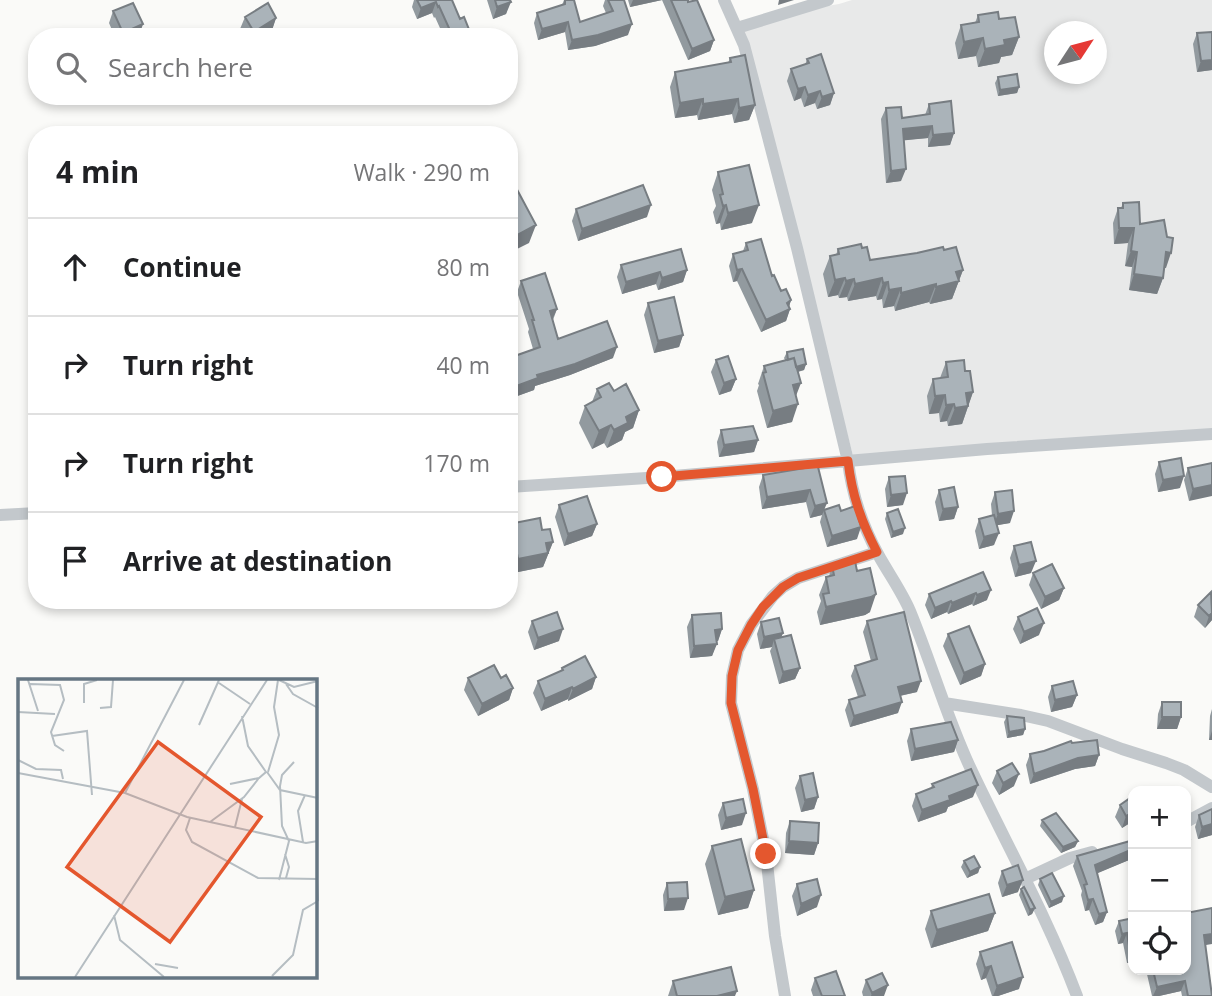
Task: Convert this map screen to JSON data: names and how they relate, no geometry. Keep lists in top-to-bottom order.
{
  "north": "top right",
  "page": {
    "search": "Search here",
    "heading": ["4 min", "Walk · 290 m"],
    "list": [
      ["Continue", "80 m"],
      ["Turn right", "40 m"],
      ["Turn right", "170 m"],
      "Arrive at destination"
    ],
    "map_buttons": ["+", "−"]
  }
}
